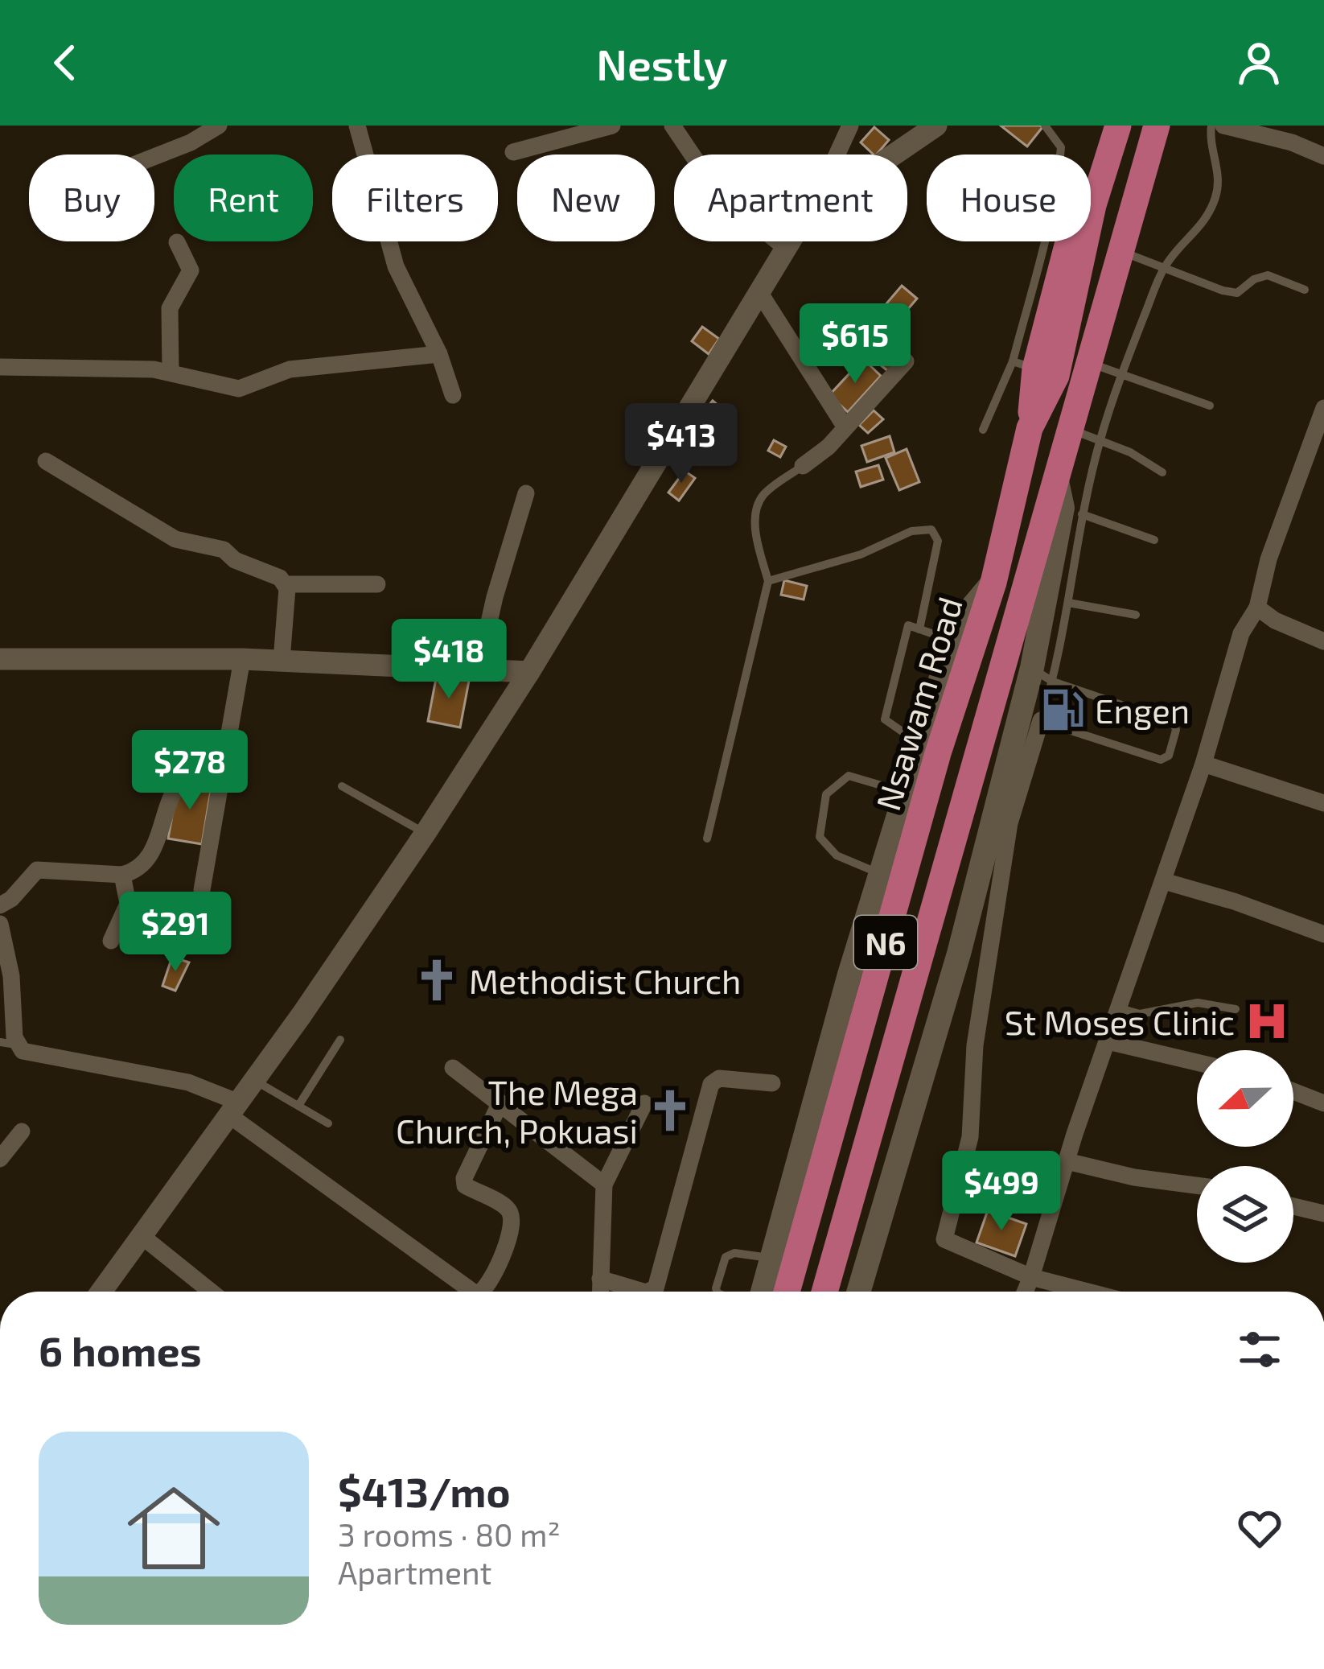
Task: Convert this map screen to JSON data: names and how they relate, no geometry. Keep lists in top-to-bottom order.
{
  "streets": {
    "highway": ["Nsawam Road", "N6"]
  },
  "places": {
    "fuel station": ["Engen"],
    "church": ["Methodist Church", "The Mega Church, Pokuasi"],
    "hospital": ["St Moses Clinic"]
  },
  "north": "left",
  "page": {
    "header": "Nestly",
    "chip": [
      "Buy",
      "Rent",
      "Filters",
      "New",
      "Apartment",
      "House"
    ],
    "price": [
      "$615",
      "$413",
      "$418",
      "$278",
      "$291",
      "$499"
    ],
    "heading": "6 homes",
    "list": [
      {
        "name": "$413/mo",
        "note": "3 rooms · 80 m² · Apartment"
      }
    ]
  }
}
